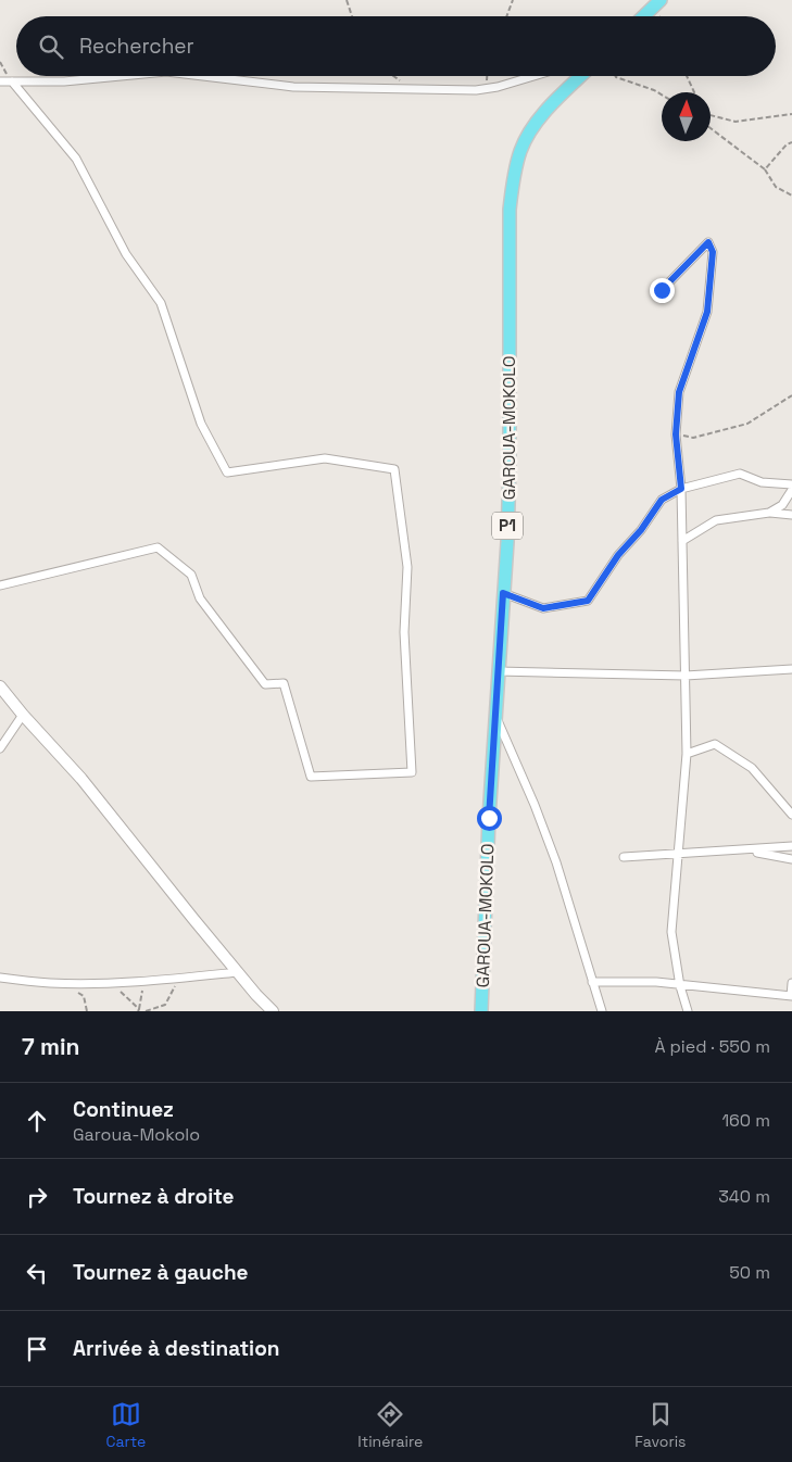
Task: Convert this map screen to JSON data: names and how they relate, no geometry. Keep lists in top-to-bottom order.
{
  "streets": {
    "main road": ["GAROUA-MOKOLO", "P1"]
  },
  "north": "top",
  "page": {
    "search": "Rechercher",
    "heading": ["7 min", "À pied · 550 m"],
    "list": [
      ["Continuez", "Garoua-Mokolo", "160 m"],
      ["Tournez à droite", "340 m"],
      ["Tournez à gauche", "50 m"],
      "Arrivée à destination"
    ],
    "nav": ["Carte", "Itinéraire", "Favoris"]
  }
}
